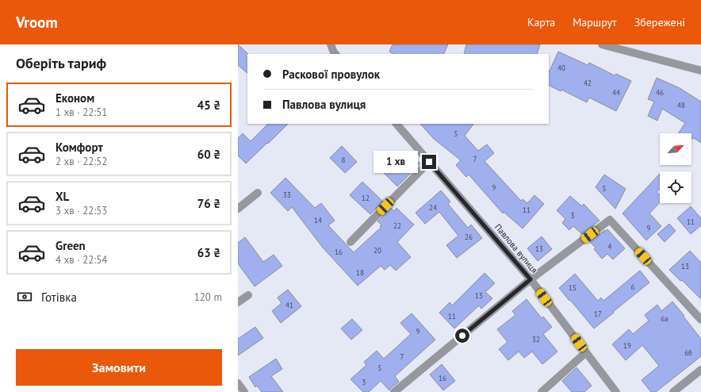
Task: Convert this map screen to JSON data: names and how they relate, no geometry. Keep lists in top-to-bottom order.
{
  "streets": {
    "street": ["Павлова вулиця"]
  },
  "house_numbers": [
    "40",
    "42",
    "44",
    "46",
    "48",
    "5",
    "7",
    "8",
    "9",
    "5",
    "33",
    "12",
    "24",
    "11",
    "3",
    "14",
    "11",
    "22",
    "9",
    "26",
    "4",
    "13",
    "20",
    "16",
    "13",
    "18",
    "6",
    "15",
    "13",
    "41",
    "17",
    "11",
    "6а",
    "9",
    "32",
    "19",
    "6б",
    "7",
    "5",
    "16",
    "3"
  ],
  "north": "top right",
  "page": {
    "header": "Vroom",
    "nav": ["Карта", "Маршрут", "Збережені"],
    "heading": "Оберіть тариф",
    "banner": ["Раскової провулок", "Павлова вулиця"],
    "list": [
      {
        "name": "Економ",
        "note": "1 хв · 22:51",
        "value": "45 ₴"
      },
      {
        "name": "Комфорт",
        "note": "2 хв · 22:52",
        "value": "60 ₴"
      },
      {
        "name": "XL",
        "note": "3 хв · 22:53",
        "value": "76 ₴"
      },
      {
        "name": "Green",
        "note": "4 хв · 22:54",
        "value": "63 ₴"
      }
    ],
    "bubble": "1 хв",
    "pay": ["Готівка", "120 m"],
    "buttons": "Замовити"
  }
}
